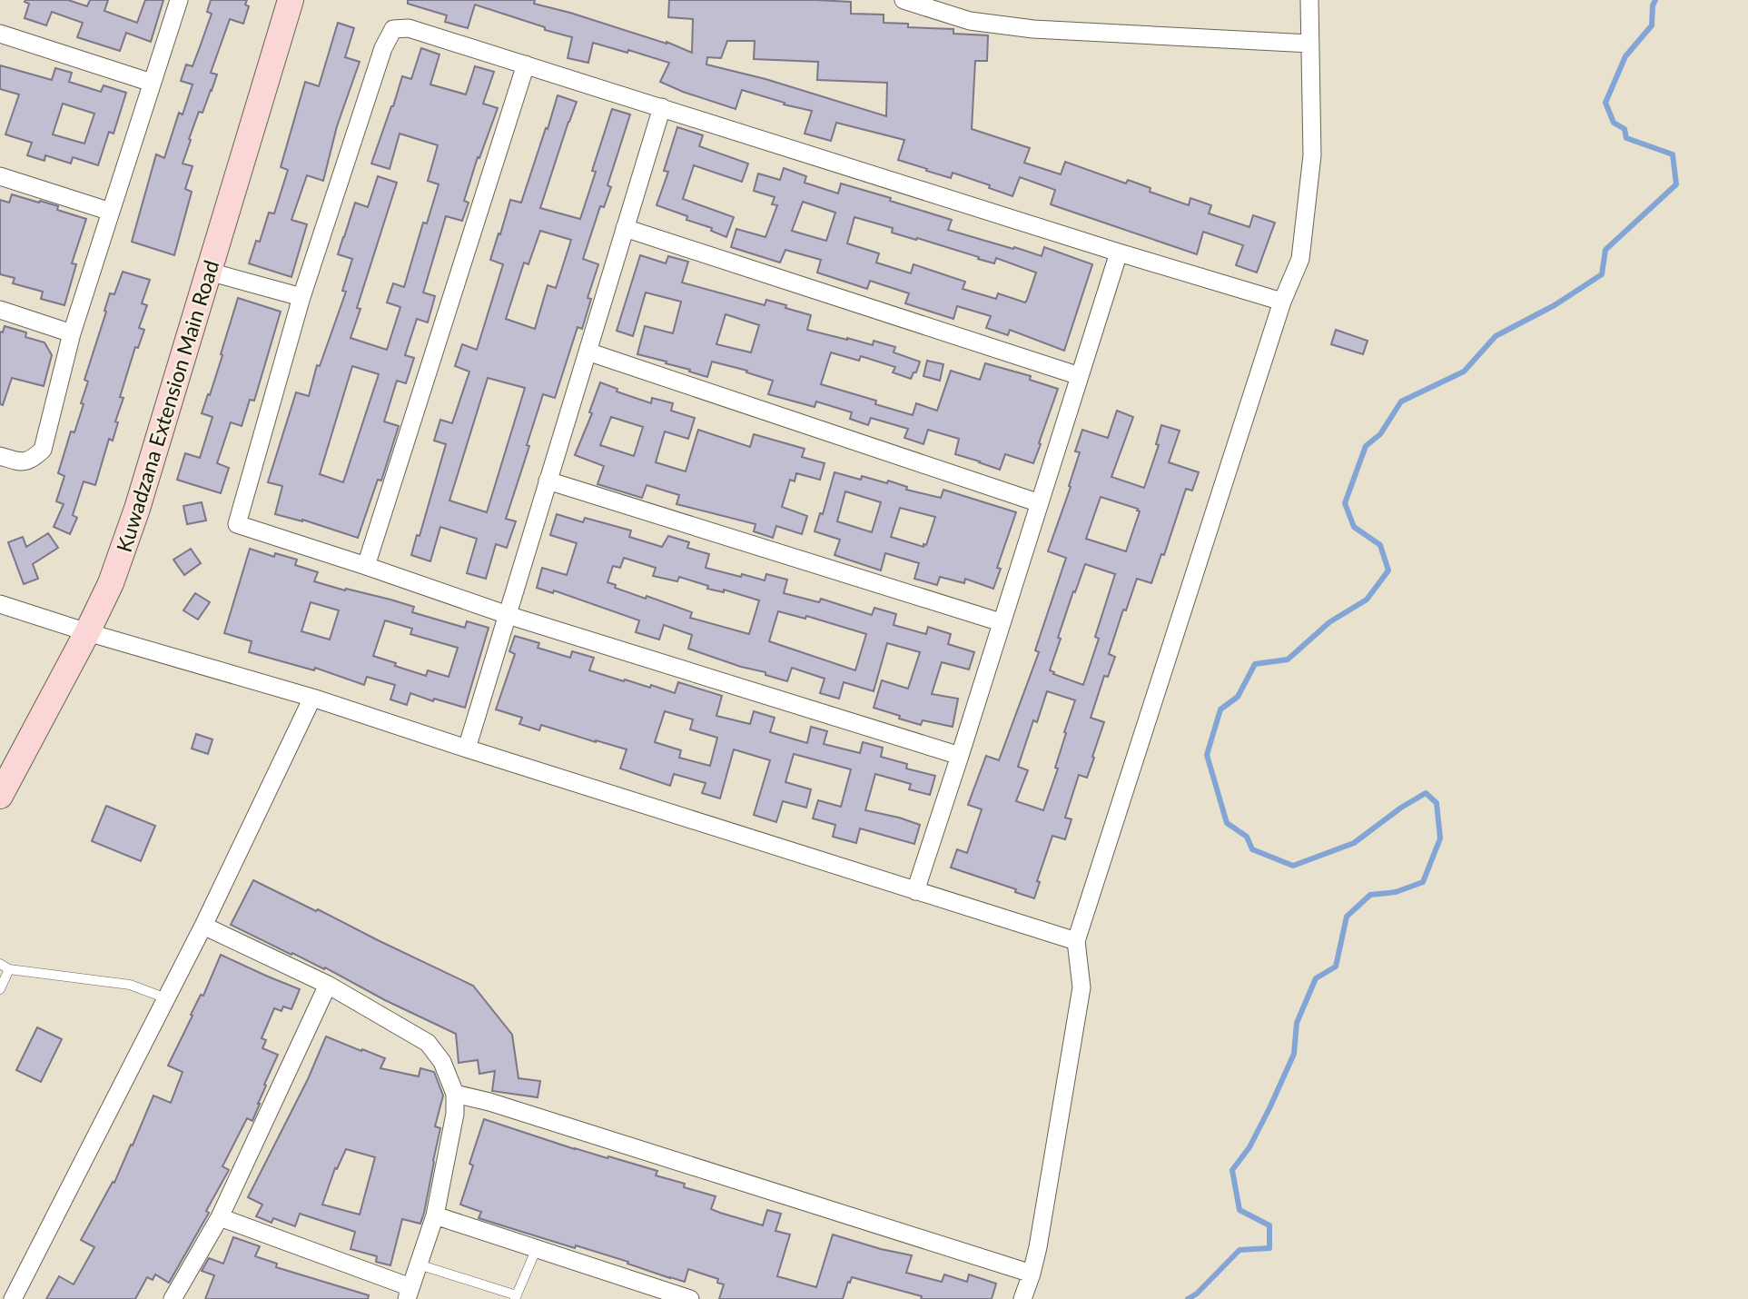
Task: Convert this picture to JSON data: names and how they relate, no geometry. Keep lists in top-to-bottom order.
{
  "streets": {
    "street": ["Kuwadzana Extension Main Road"]
  }
}
